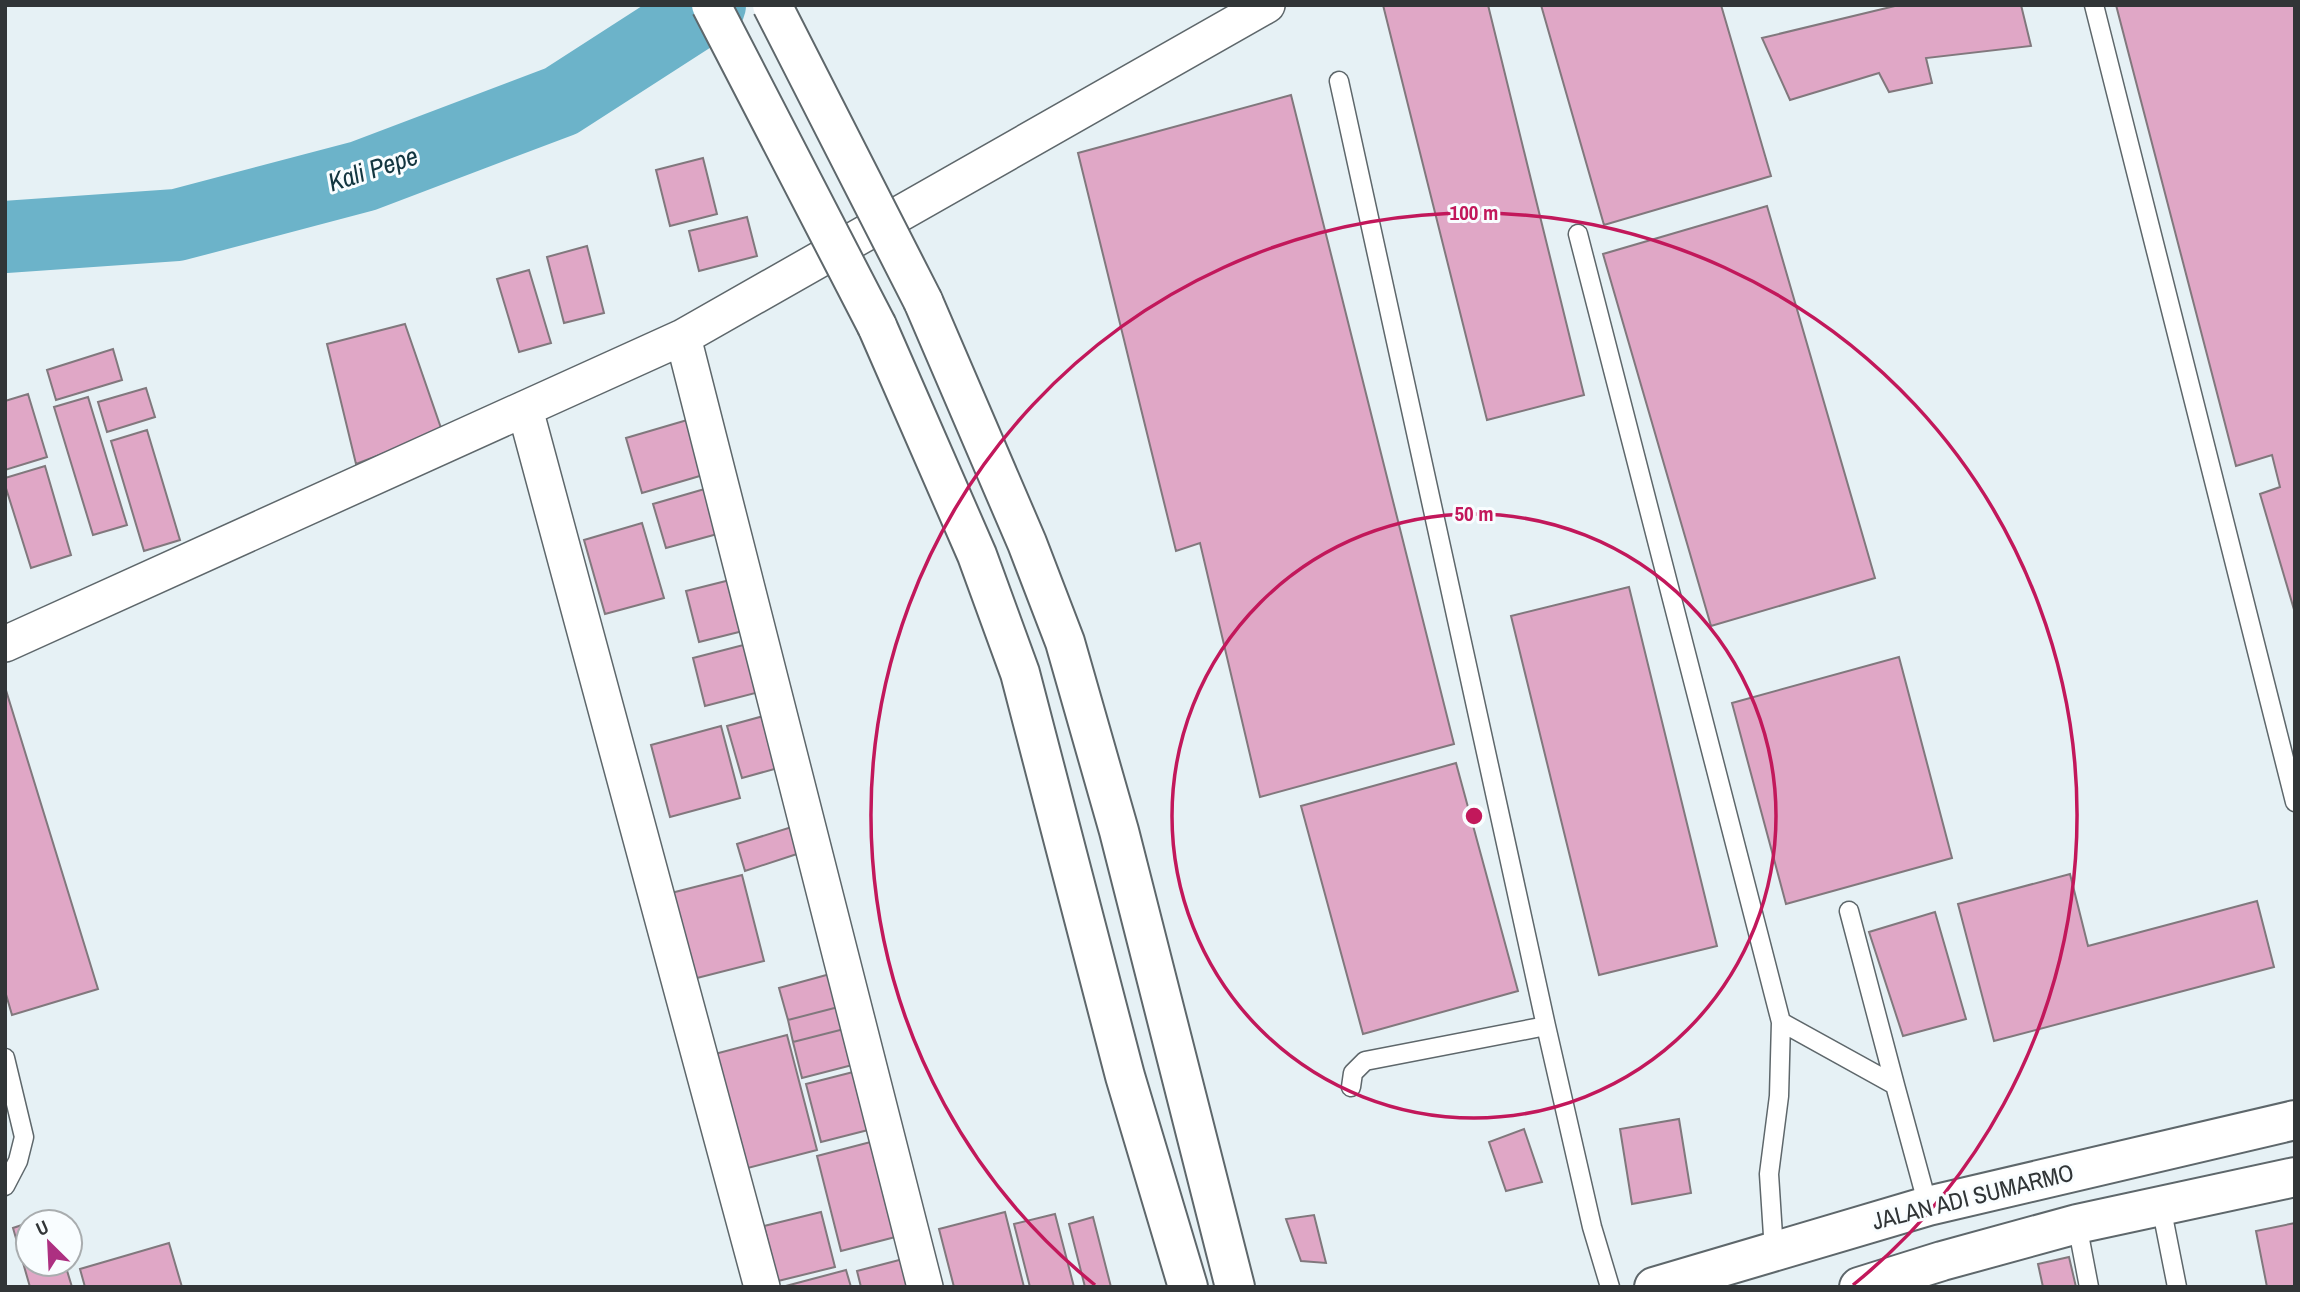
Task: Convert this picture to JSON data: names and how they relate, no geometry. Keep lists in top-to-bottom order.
{
  "streets": {
    "main road": ["JALAN ADI SUMARMO"]
  },
  "water": ["Kali Pepe"],
  "north": "top left",
  "rings": ["100 m", "50 m"]
}
